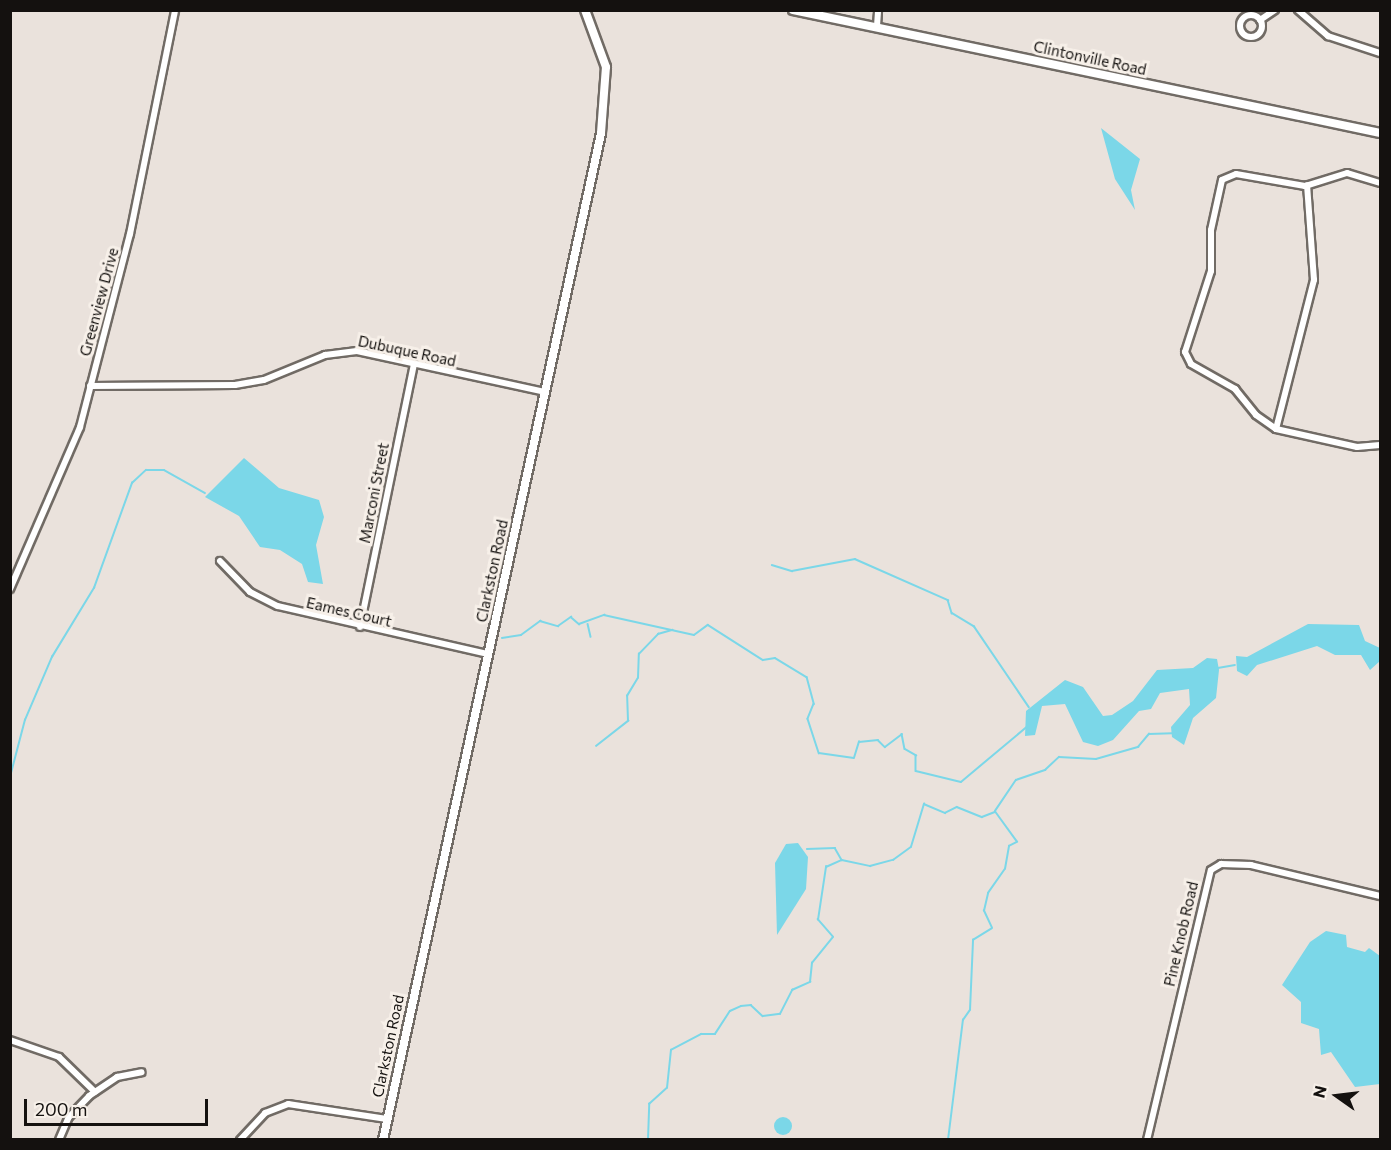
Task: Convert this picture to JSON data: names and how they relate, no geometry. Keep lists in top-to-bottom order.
{
  "streets": {
    "main road": ["Clintonville Road", "Clarkston Road"],
    "street": [
      "Greenview Drive",
      "Dubuque Road",
      "Marconi Street",
      "Eames Court",
      "Pine Knob Road"
    ]
  },
  "crossings": [
    ["Greenview Drive", "Dubuque Road"],
    ["Dubuque Road", "Marconi Street"],
    ["Dubuque Road", "Clarkston Road"],
    ["Marconi Street", "Eames Court"],
    ["Clarkston Road", "Eames Court"]
  ],
  "scale_bar": "200 m",
  "north": "left"
}
